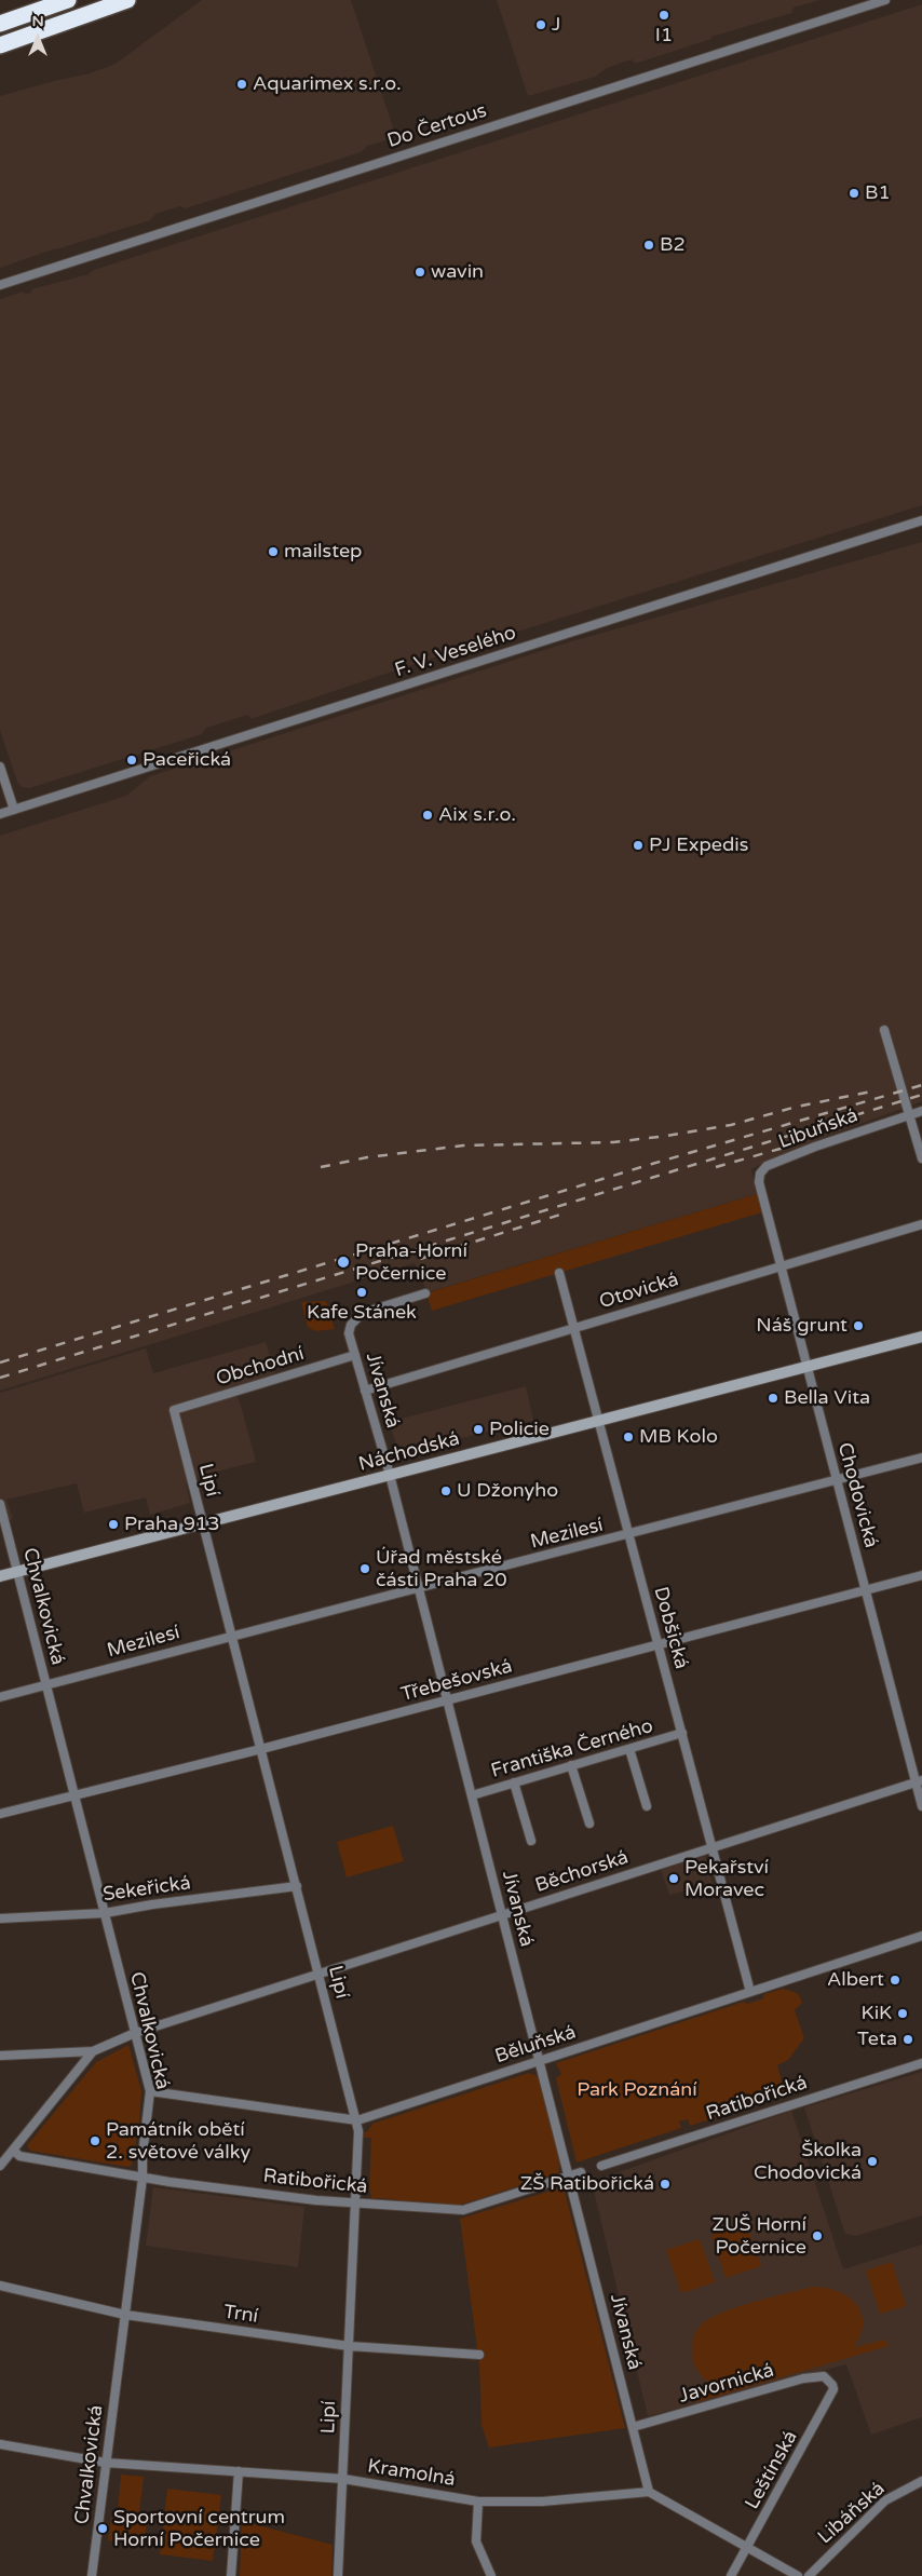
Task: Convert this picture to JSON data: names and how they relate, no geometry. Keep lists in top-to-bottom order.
{
  "streets": {
    "main road": ["Náchodská"],
    "street": [
      "Do Čertous",
      "F. V. Veselého",
      "Libuňská",
      "Otovická",
      "Obchodní",
      "Jívanská",
      "Lipí",
      "Chodovická",
      "Mezilesí",
      "Chvalkovická",
      "Dobšická",
      "Třebešovská",
      "Františka Černého",
      "Běchorská",
      "Sekeřická",
      "Běluňská",
      "Ratibořická",
      "Trní",
      "Javornická",
      "Leštínská",
      "Kramolná",
      "Libáňská"
    ]
  },
  "crossings": [
    ["Libuňská", "Chodovická"],
    ["Otovická", "Jívanská"],
    ["Otovická", "Chodovická"],
    ["Otovická", "Dobšická"],
    ["Obchodní", "Jívanská"],
    ["Obchodní", "Lipí"],
    ["Jívanská", "Náchodská"],
    ["Jívanská", "Mezilesí"],
    ["Jívanská", "Třebešovská"],
    ["Jívanská", "Františka Černého"],
    ["Jívanská", "Běchorská"],
    ["Jívanská", "Běluňská"],
    ["Jívanská", "Ratibořická"],
    ["Jívanská", "Javornická"],
    ["Jívanská", "Kramolná"],
    ["Náchodská", "Lipí"],
    ["Náchodská", "Chodovická"],
    ["Náchodská", "Chvalkovická"],
    ["Náchodská", "Dobšická"],
    ["Lipí", "Mezilesí"],
    ["Lipí", "Třebešovská"],
    ["Lipí", "Běchorská"],
    ["Lipí", "Sekeřická"],
    ["Lipí", "Běluňská"],
    ["Lipí", "Ratibořická"],
    ["Lipí", "Trní"],
    ["Lipí", "Kramolná"],
    ["Chodovická", "Mezilesí"],
    ["Chodovická", "Třebešovská"],
    ["Chodovická", "Běchorská"],
    ["Mezilesí", "Chvalkovická"],
    ["Mezilesí", "Dobšická"],
    ["Chvalkovická", "Třebešovská"],
    ["Chvalkovická", "Běchorská"],
    ["Chvalkovická", "Sekeřická"],
    ["Chvalkovická", "Běluňská"],
    ["Chvalkovická", "Ratibořická"],
    ["Chvalkovická", "Trní"],
    ["Chvalkovická", "Kramolná"],
    ["Dobšická", "Třebešovská"],
    ["Dobšická", "Františka Černého"],
    ["Dobšická", "Běchorská"],
    ["Dobšická", "Běluňská"],
    ["Javornická", "Leštínská"]
  ],
  "parks": ["Park Poznání"],
  "places": [
    "I1",
    "J",
    "Aquarimex s.r.o.",
    "B1",
    "B2",
    "wavin",
    "mailstep",
    "Paceřická",
    "Aix s.r.o.",
    "PJ Expedis",
    "Praha-Horní Počernice",
    "Kafe Stánek",
    "Náš grunt",
    "Bella Vita",
    "Policie",
    "MB Kolo",
    "U Džonyho",
    "Praha 913",
    "Úřad městské části Praha 20",
    "Pekařství Moravec",
    "Albert",
    "KiK",
    "Teta",
    "Památník obětí 2. světové války",
    "Školka Chodovická",
    "ZŠ Ratibořická",
    "ZUŠ Horní Počernice",
    "Sportovní centrum Horní Počernice"
  ],
  "north": "top"
}
